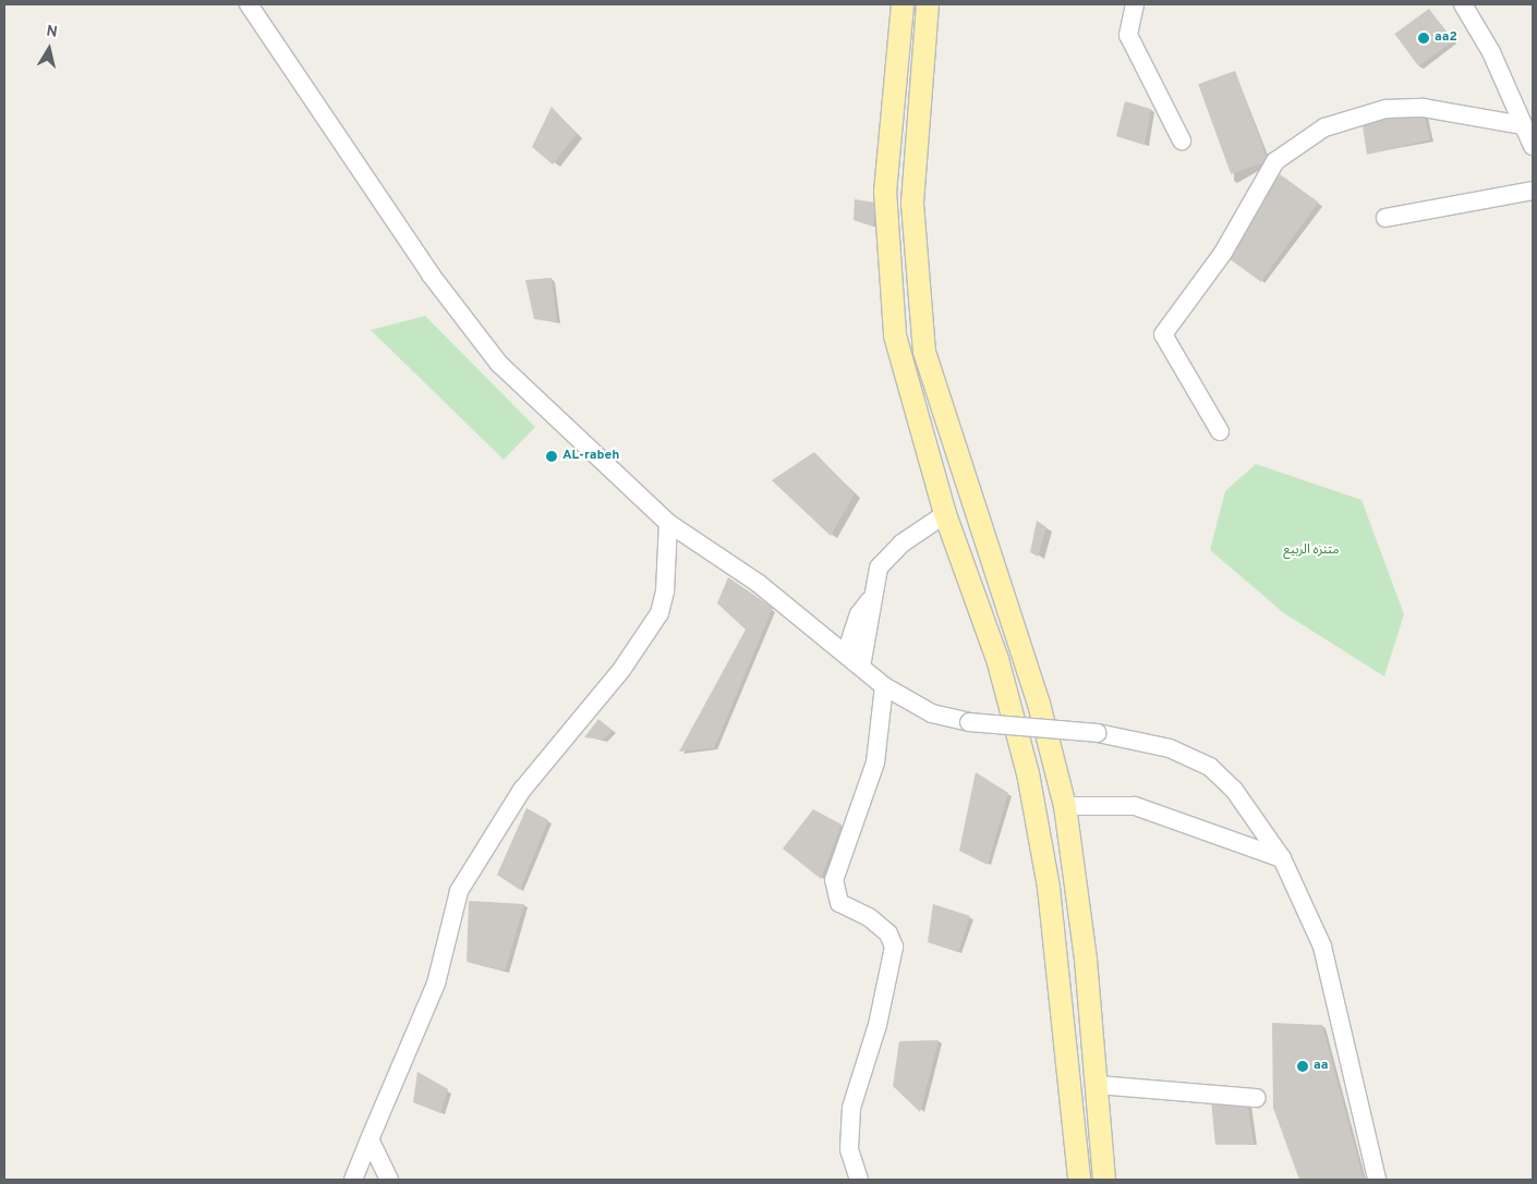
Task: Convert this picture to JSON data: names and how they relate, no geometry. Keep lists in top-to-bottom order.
{
  "parks": ["متنزه الربيع"],
  "places": ["aa2", "AL-rabeh", "aa"],
  "north": "top"
}
